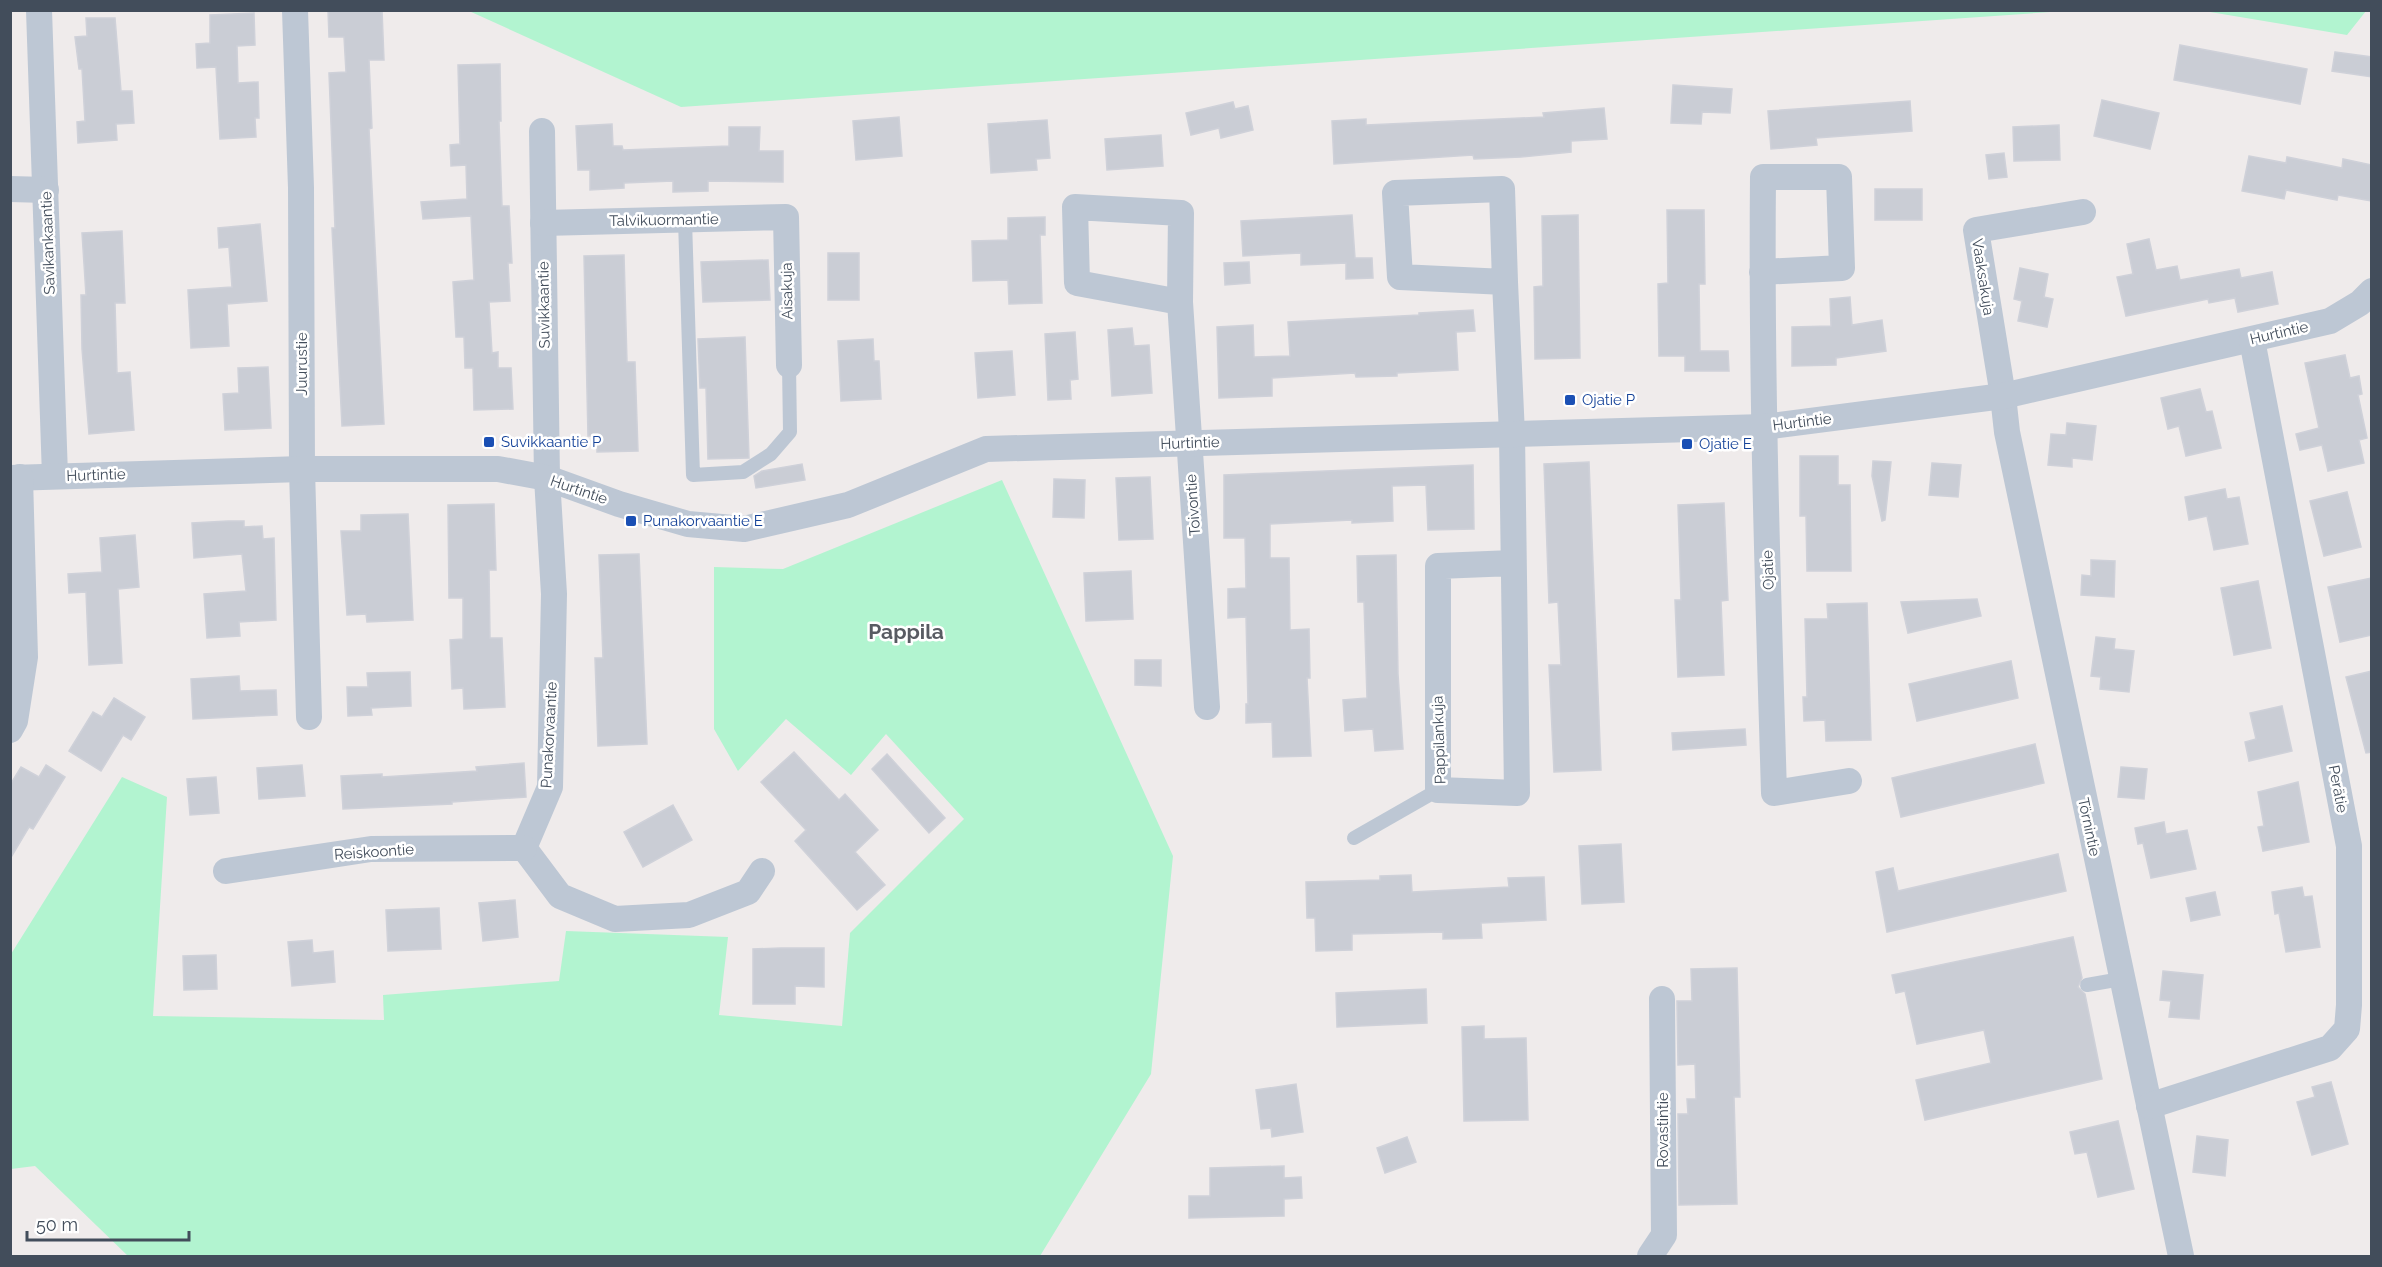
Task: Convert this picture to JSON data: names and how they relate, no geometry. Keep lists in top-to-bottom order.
{
  "streets": {
    "street": [
      "Talvikuormantie",
      "Savikankaantie",
      "Vaaksakuja",
      "Aisakuja",
      "Suvikkaantie",
      "Hurtintie",
      "Juurustie",
      "Toivontie",
      "Ojatie",
      "Punakorvaantie",
      "Pappilankuja",
      "Perätie",
      "Törnintie",
      "Reiskoontie",
      "Rovastintie"
    ]
  },
  "crossings": [
    ["Talvikuormantie", "Aisakuja"],
    ["Talvikuormantie", "Suvikkaantie"],
    ["Savikankaantie", "Hurtintie"],
    ["Vaaksakuja", "Hurtintie"],
    ["Vaaksakuja", "Törnintie"],
    ["Suvikkaantie", "Hurtintie"],
    ["Suvikkaantie", "Punakorvaantie"],
    ["Hurtintie", "Juurustie"],
    ["Hurtintie", "Toivontie"],
    ["Hurtintie", "Ojatie"],
    ["Hurtintie", "Punakorvaantie"],
    ["Hurtintie", "Pappilankuja"],
    ["Hurtintie", "Perätie"],
    ["Hurtintie", "Törnintie"],
    ["Punakorvaantie", "Reiskoontie"],
    ["Perätie", "Törnintie"]
  ],
  "districts": ["Pappila"],
  "places": {
    "transit": [
      "Ojatie P",
      "Suvikkaantie P",
      "Ojatie E",
      "Punakorvaantie E"
    ]
  },
  "scale_bar": "50 m"
}
